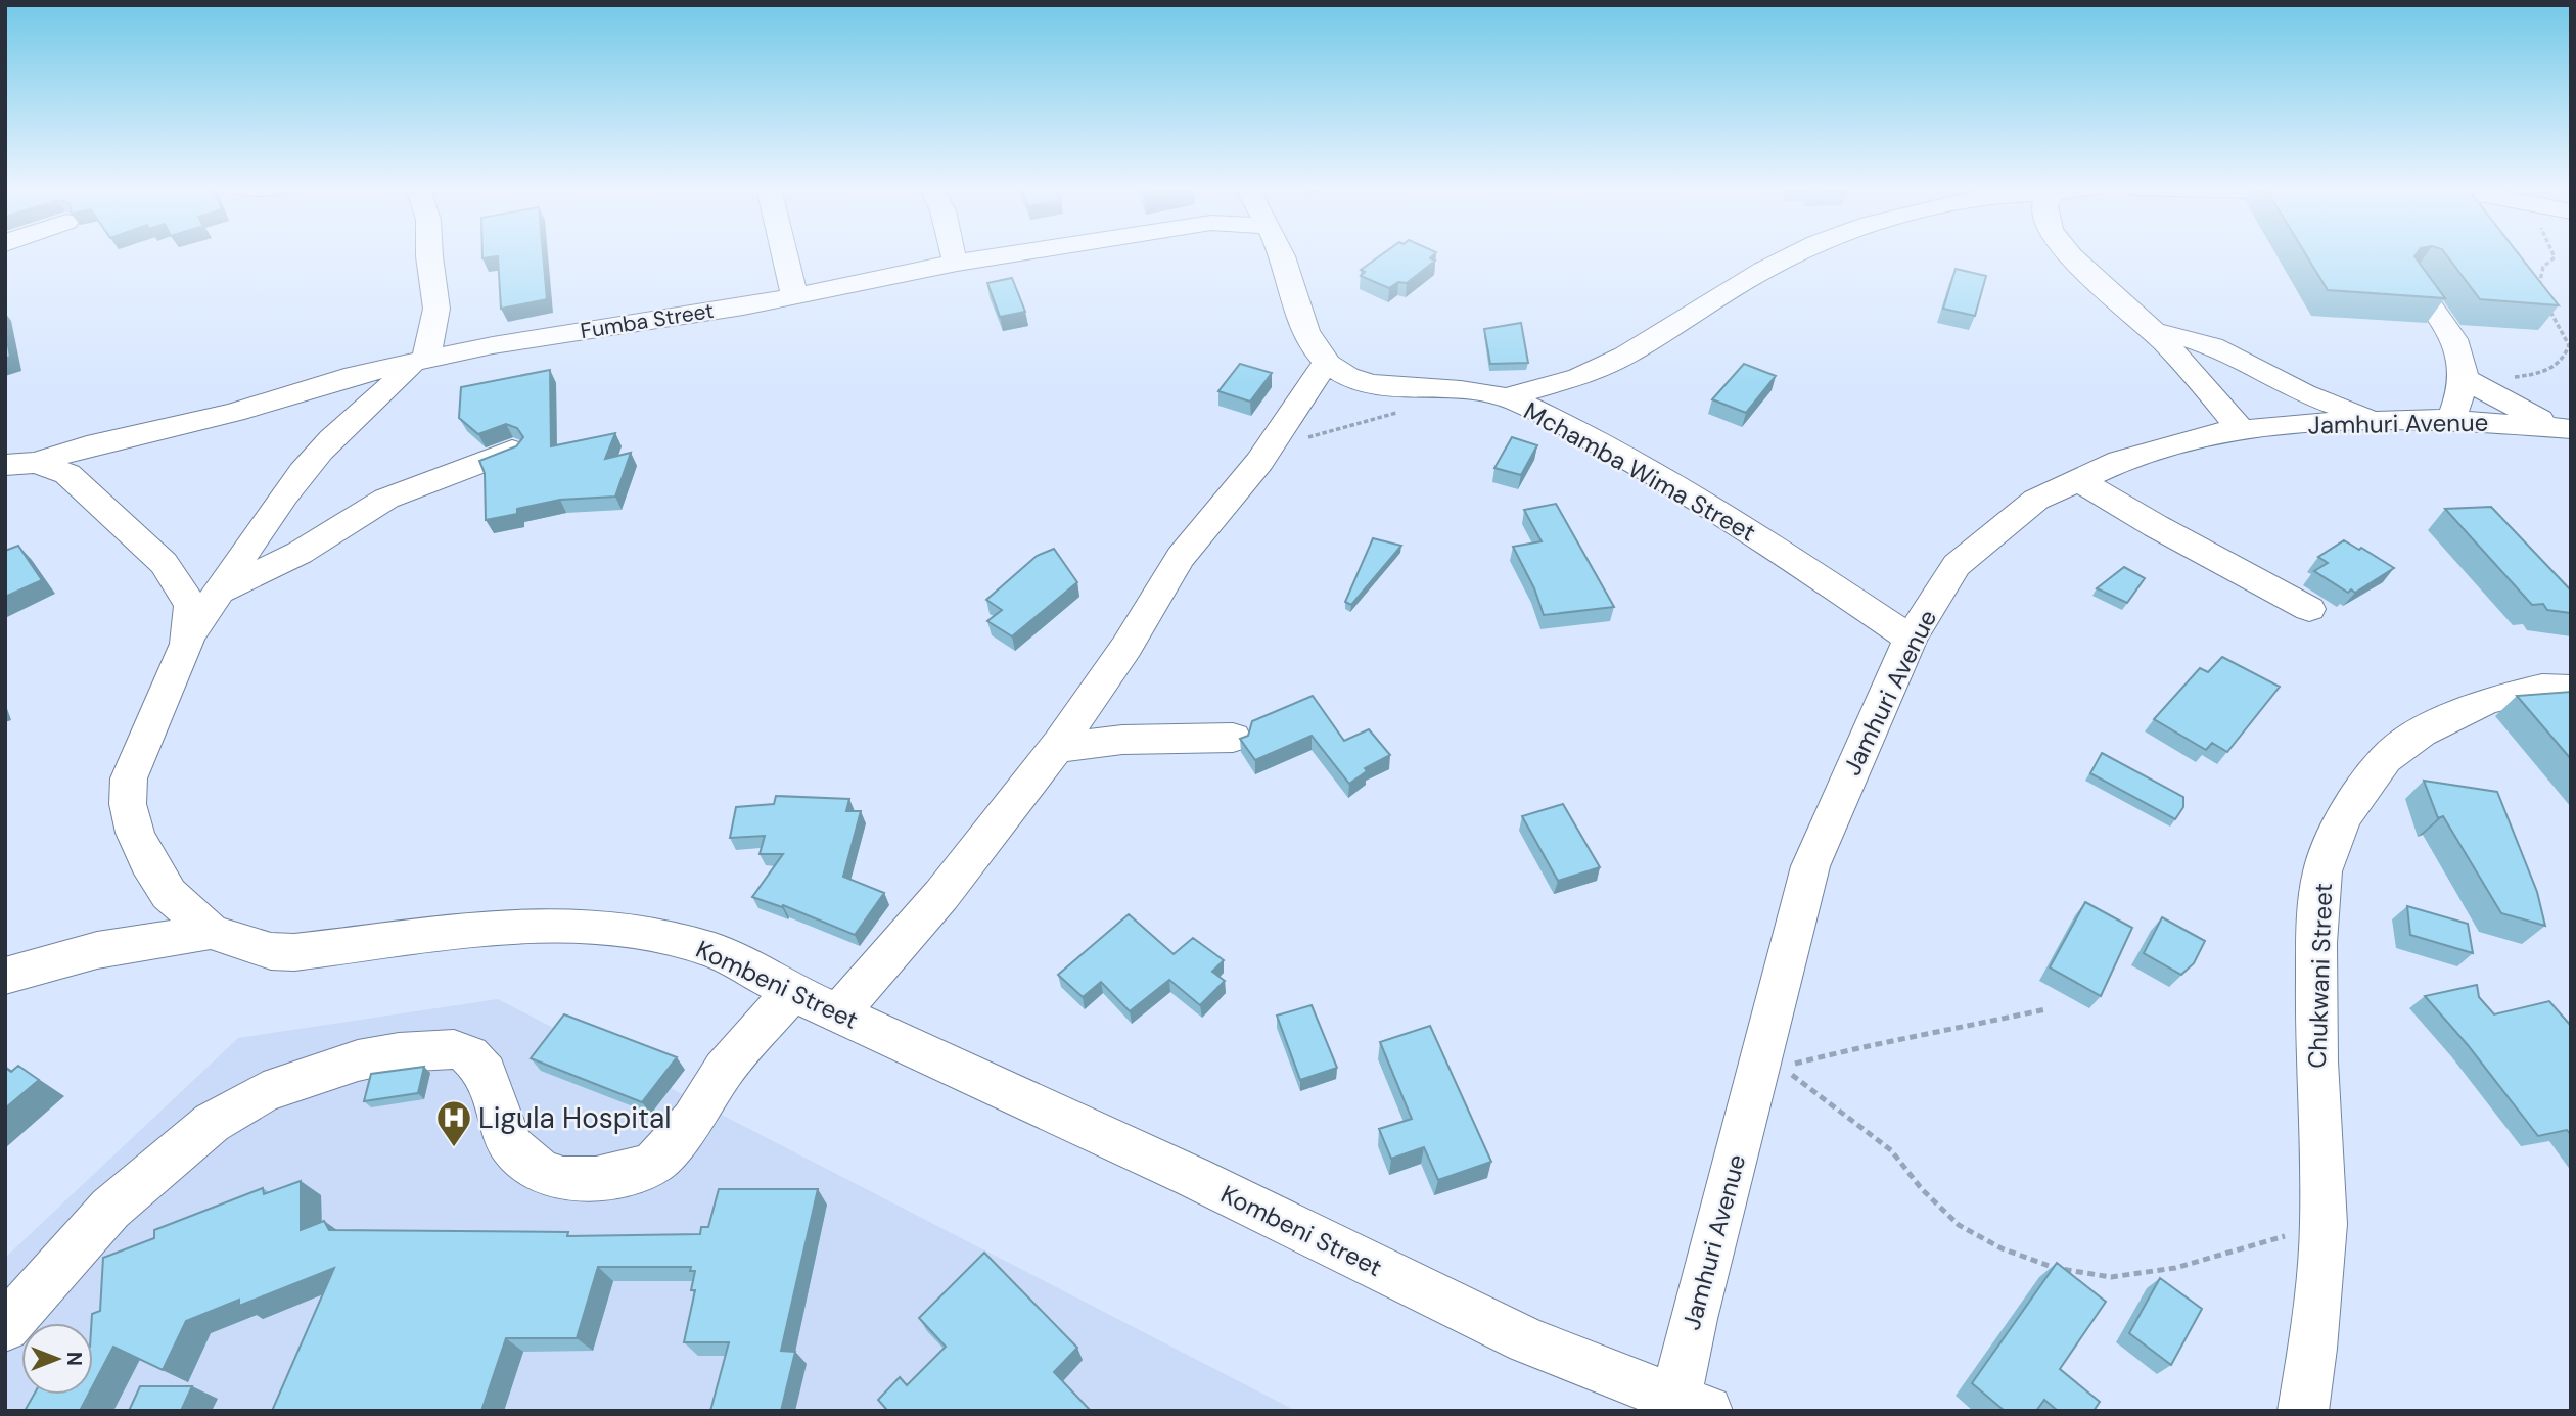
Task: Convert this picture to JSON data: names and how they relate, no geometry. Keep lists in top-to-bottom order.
{
  "streets": {
    "street": [
      "Fumba Street",
      "Jamhuri Avenue",
      "Mchamba Wima Street",
      "Chukwani Street",
      "Kombeni Street"
    ]
  },
  "crossings": [
    ["Fumba Street", "Kombeni Street"],
    ["Jamhuri Avenue", "Mchamba Wima Street"],
    ["Jamhuri Avenue", "Kombeni Street"]
  ],
  "places": {
    "hospital": ["Ligula Hospital"]
  },
  "north": "right"
}
